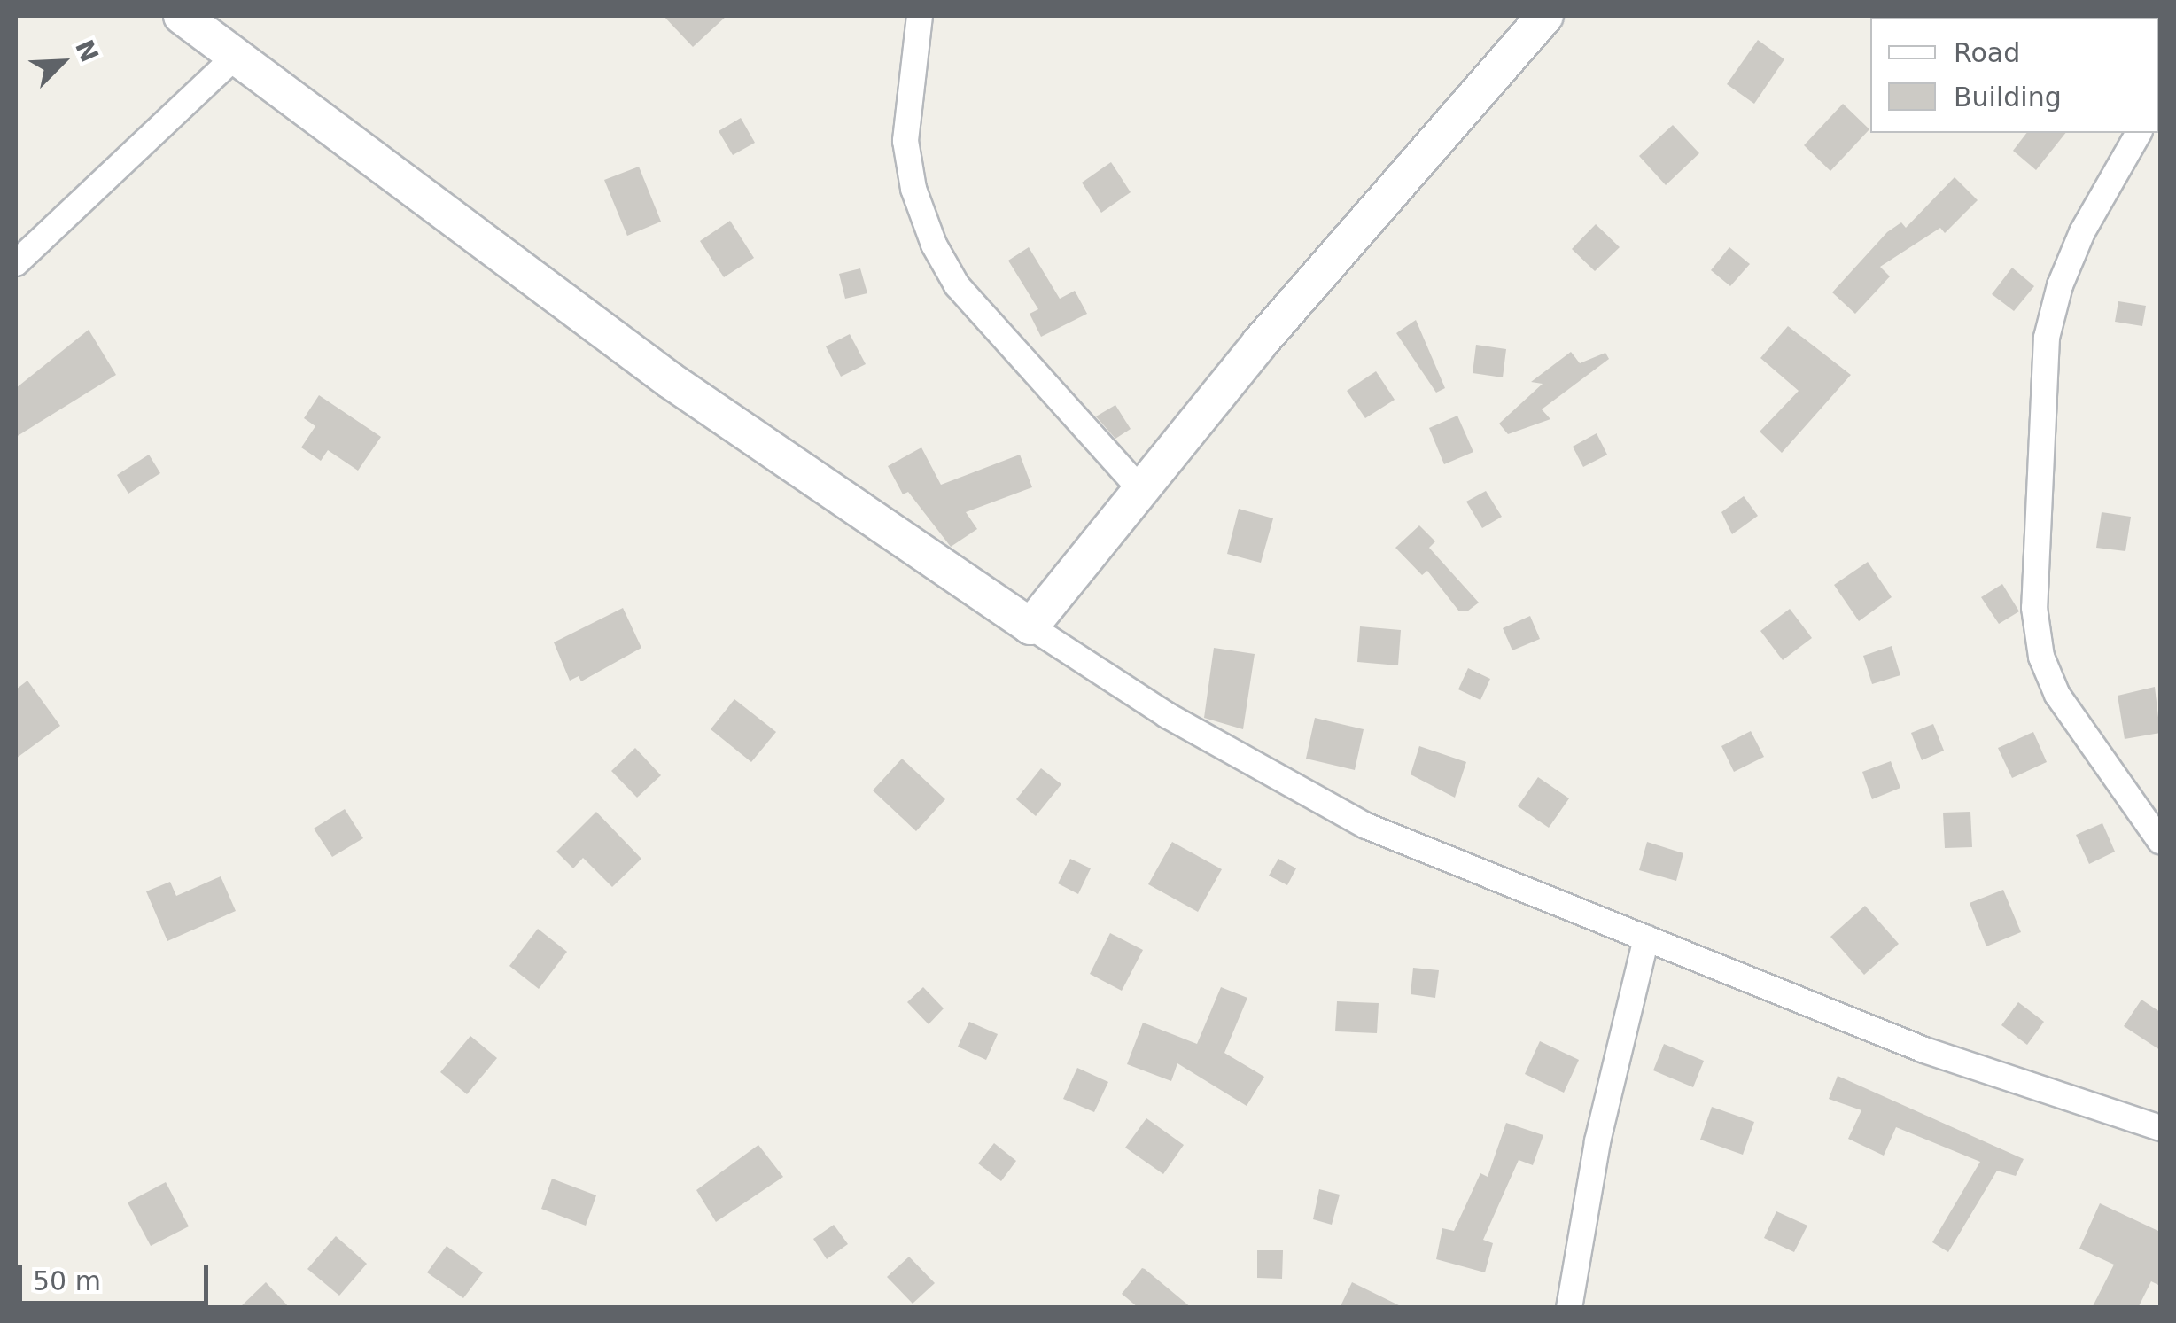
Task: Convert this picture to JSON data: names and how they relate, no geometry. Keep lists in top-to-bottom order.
{
  "legend": ["Road", "Building"],
  "scale_bar": "50 m",
  "north": "top right"
}
